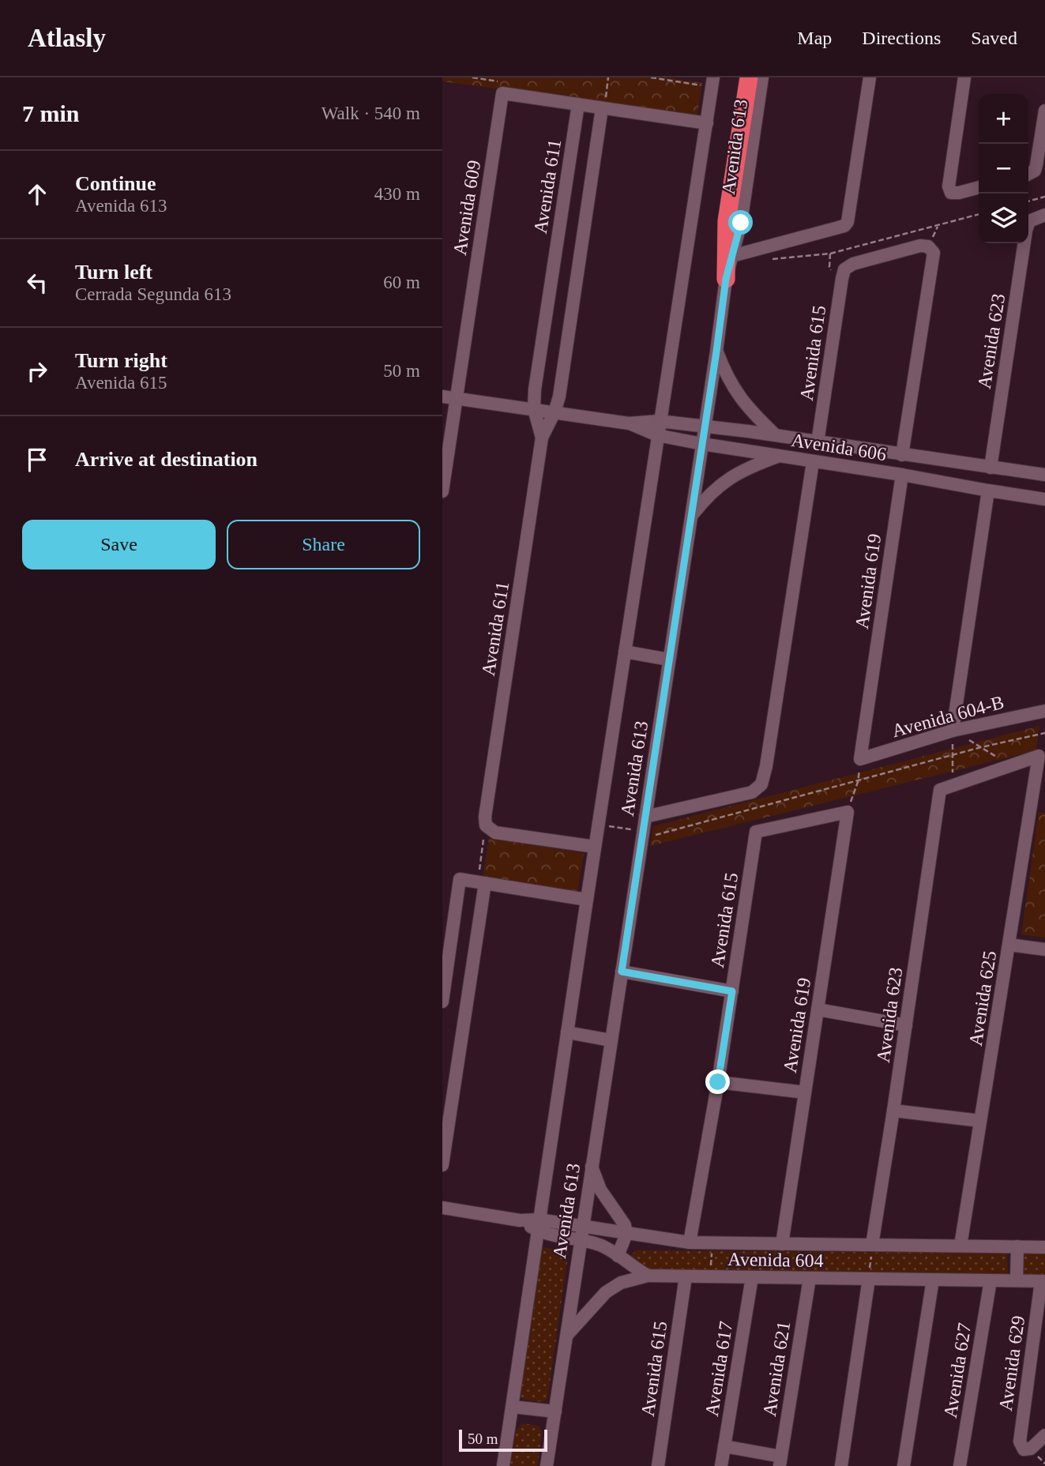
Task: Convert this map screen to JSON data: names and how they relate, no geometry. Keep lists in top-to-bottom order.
{
  "streets": {
    "street": [
      "Avenida 613",
      "Avenida 611",
      "Avenida 609",
      "Avenida 623",
      "Avenida 615",
      "Avenida 606",
      "Avenida 619",
      "Avenida 604-B",
      "Avenida 625",
      "Avenida 604",
      "Avenida 629",
      "Avenida 617",
      "Avenida 621",
      "Avenida 627"
    ]
  },
  "crossings": [
    ["Avenida 613", "Avenida 606"],
    ["Avenida 613", "Avenida 604"],
    ["Avenida 611", "Avenida 609"],
    ["Avenida 611", "Avenida 606"],
    ["Avenida 609", "Avenida 606"],
    ["Avenida 623", "Avenida 606"],
    ["Avenida 623", "Avenida 604"],
    ["Avenida 615", "Avenida 606"],
    ["Avenida 615", "Avenida 619"],
    ["Avenida 615", "Avenida 604"],
    ["Avenida 606", "Avenida 619"],
    ["Avenida 619", "Avenida 604-B"],
    ["Avenida 619", "Avenida 604"],
    ["Avenida 625", "Avenida 604"],
    ["Avenida 604", "Avenida 629"],
    ["Avenida 604", "Avenida 617"],
    ["Avenida 604", "Avenida 621"],
    ["Avenida 604", "Avenida 627"]
  ],
  "scale_bar": "50 m",
  "page": {
    "header": "Atlasly",
    "nav": ["Map", "Directions", "Saved"],
    "heading": ["7 min", "Walk · 540 m"],
    "map_buttons": ["+", "−"],
    "list": [
      ["Continue", "Avenida 613", "430 m"],
      ["Turn left", "Cerrada Segunda 613", "60 m"],
      ["Turn right", "Avenida 615", "50 m"],
      "Arrive at destination"
    ],
    "buttons": ["Save", "Share"],
    "scale": "50 m"
  }
}
